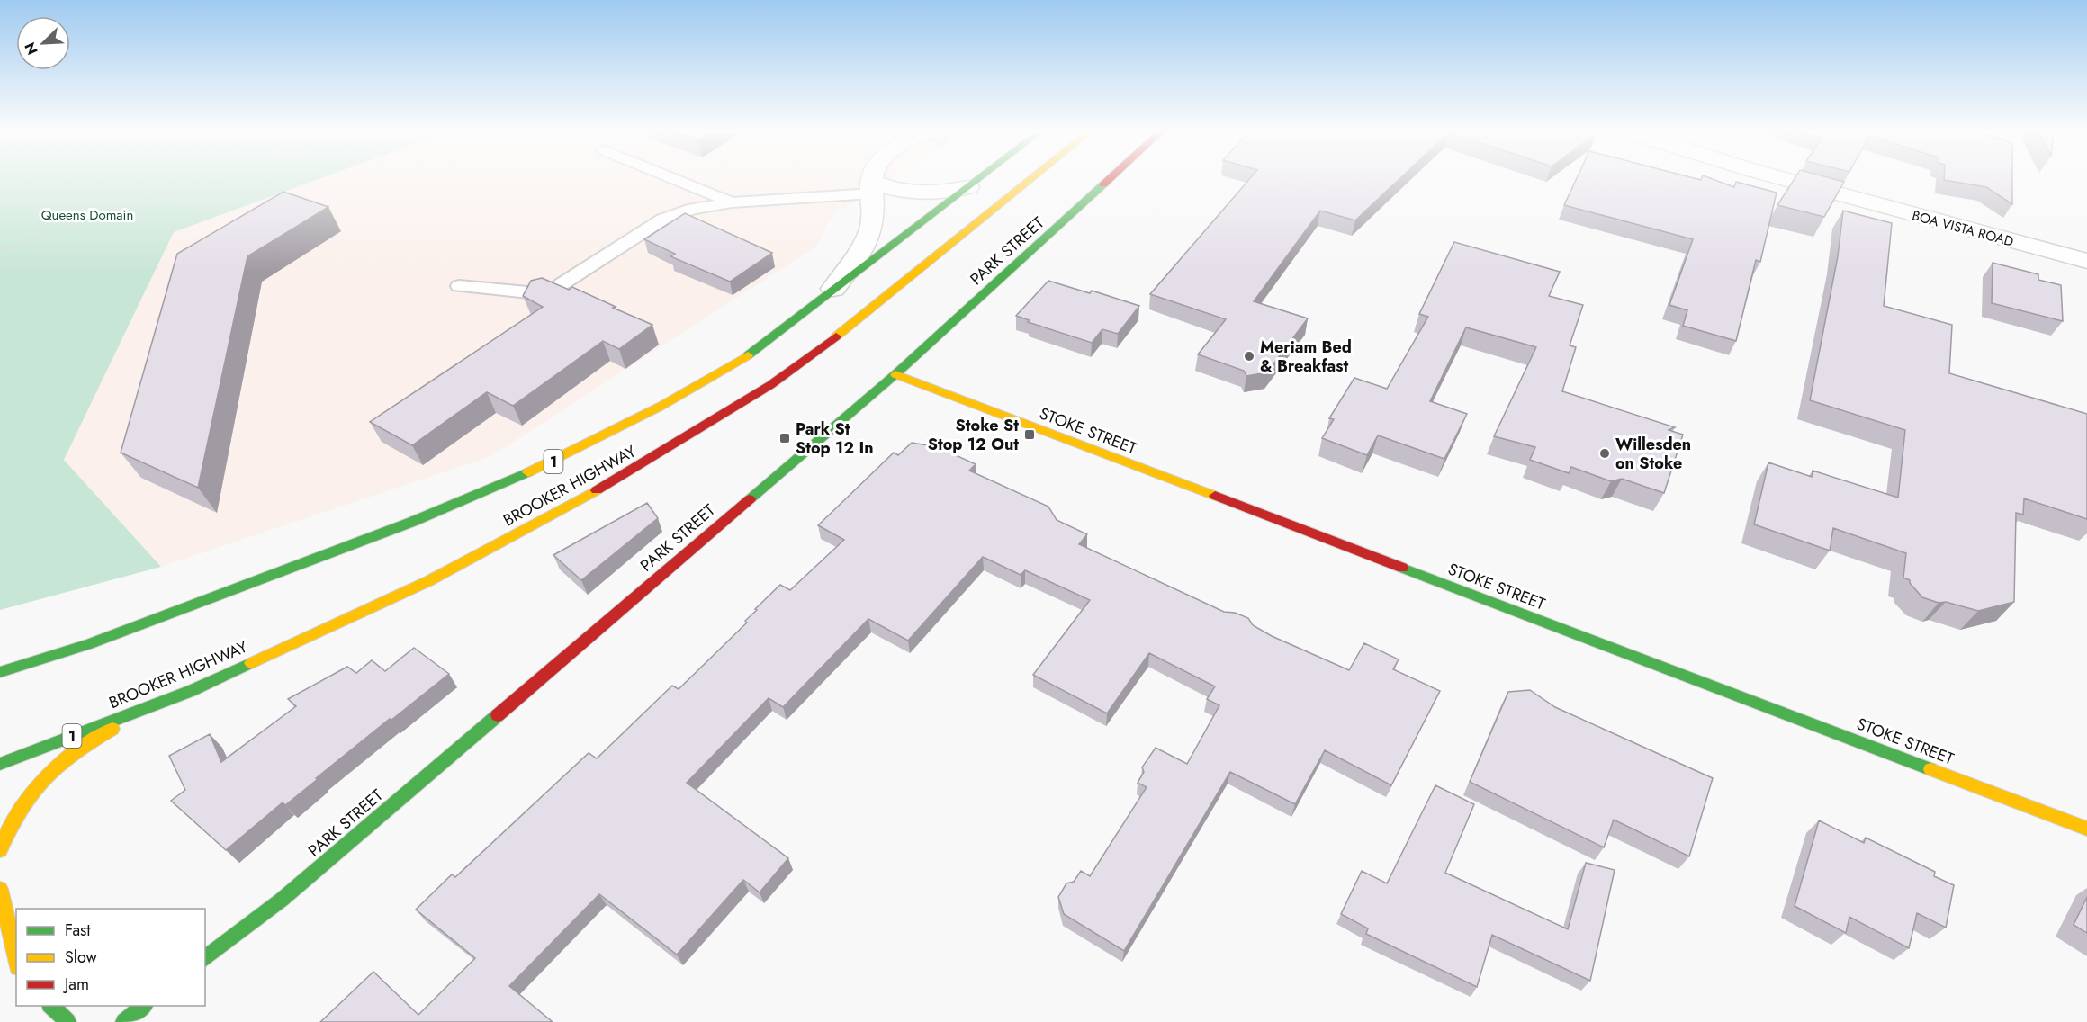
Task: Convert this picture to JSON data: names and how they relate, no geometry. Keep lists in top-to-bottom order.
{
  "streets": {
    "main road": [
      "PARK STREET",
      "STOKE STREET",
      "1",
      "BROOKER HIGHWAY"
    ],
    "street": ["BOA VISTA ROAD"]
  },
  "crossings": [
    ["PARK STREET", "STOKE STREET"]
  ],
  "parks": ["Queens Domain"],
  "places": {
    "other": ["Meriam Bed & Breakfast", "Willesden on Stoke"],
    "transit": ["Stoke St Stop 12 Out", "Park St Stop 12 In"]
  },
  "legend": ["Fast", "Slow", "Jam"],
  "north": "bottom left"
}
